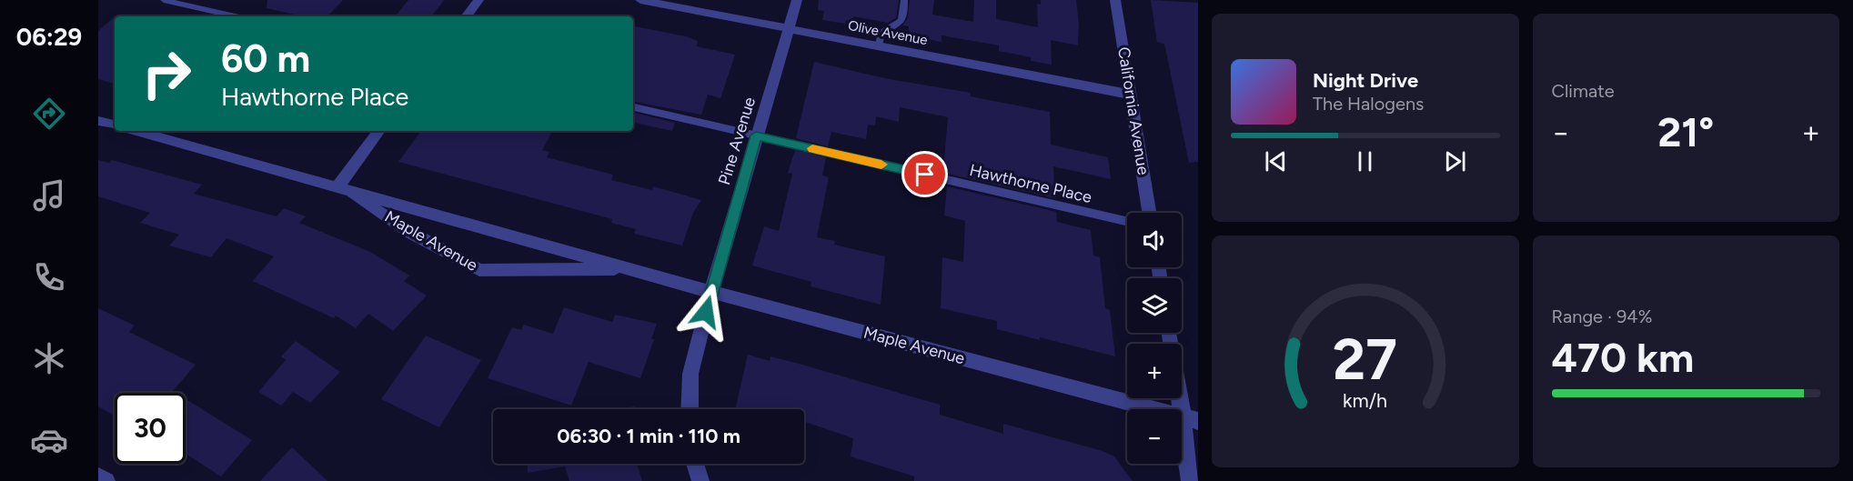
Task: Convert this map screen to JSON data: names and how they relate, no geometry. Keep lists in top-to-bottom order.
{
  "streets": {
    "street": [
      "Olive Avenue",
      "California Avenue",
      "Pine Avenue",
      "Maple Avenue"
    ],
    "lane": ["Hawthorne Place"]
  },
  "crossings": [
    ["Olive Avenue", "California Avenue"],
    ["Olive Avenue", "Pine Avenue"],
    ["Pine Avenue", "Hawthorne Place"],
    ["Pine Avenue", "Maple Avenue"]
  ],
  "page": {
    "tabs": "06:29",
    "tile": [
      "Climate",
      ["Range · 94%", "470 km"]
    ],
    "turn": ["60 m", "Hawthorne Place"],
    "song": ["Night Drive", "The Halogens"],
    "heat": ["−", "21°", "+"],
    "map_buttons": ["+", "−"],
    "limit": "30",
    "trip": "06:30 · 1 min · 110 m",
    "gauge": ["27", "km/h"]
  }
}
